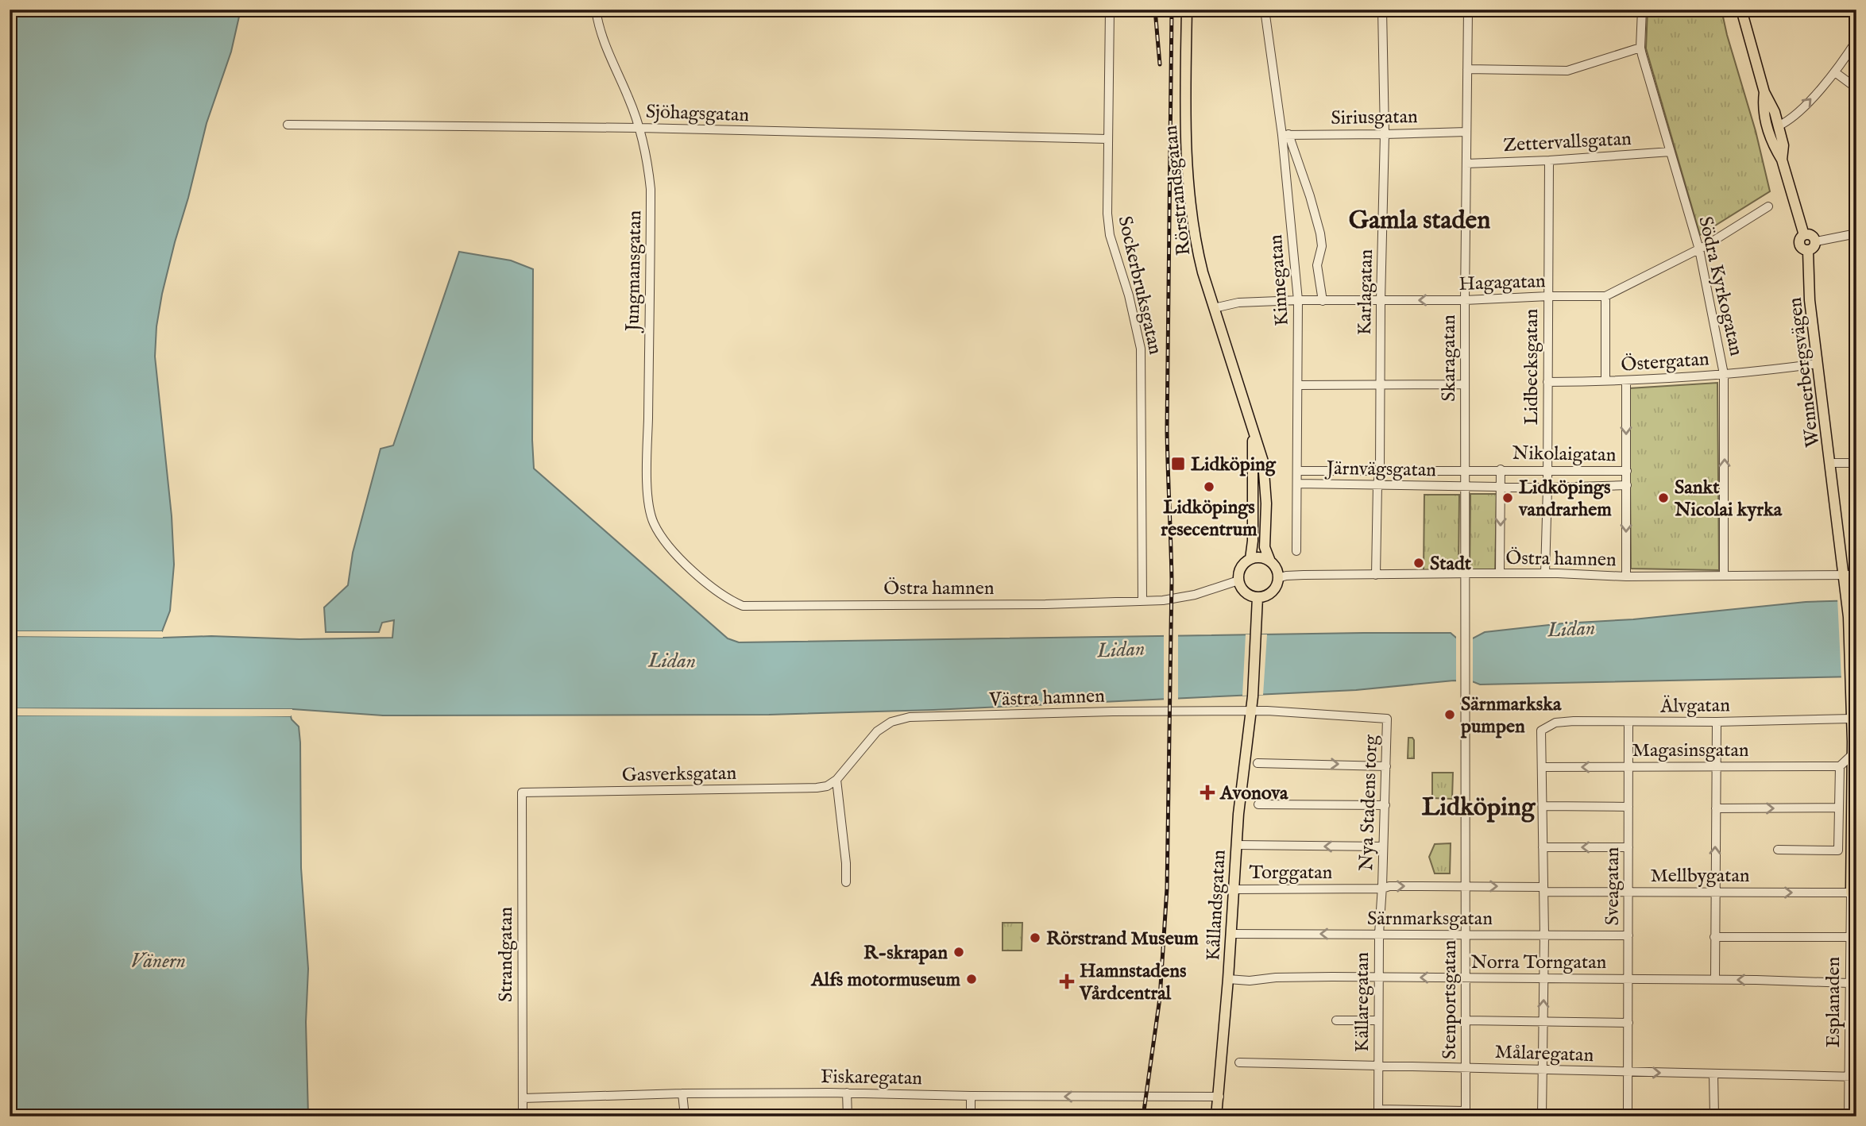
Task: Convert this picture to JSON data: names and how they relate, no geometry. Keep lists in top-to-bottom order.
{
  "streets": {
    "main road": [
      "Rörstrandsgatan",
      "Wennerbergsvägen",
      "Kållandsgatan",
      "Esplanaden"
    ],
    "street": [
      "Sjöhagsgatan",
      "Siriusgatan",
      "Zettervallsgatan",
      "Jungmansgatan",
      "Kinnegatan",
      "Hagagatan",
      "Sockerbruksgatan",
      "Södra Kyrkogatan",
      "Karlagatan",
      "Skaragatan",
      "Östergatan",
      "Lidbecksgatan",
      "Nikolaigatan",
      "Järnvägsgatan",
      "Östra hamnen",
      "Västra hamnen",
      "Älvgatan",
      "Magasinsgatan",
      "Gasverksgatan",
      "Nya Stadens torg",
      "Torggatan",
      "Mellbygatan",
      "Sveagatan",
      "Särnmarksgatan",
      "Strandgatan",
      "Norra Torngatan",
      "Stenportsgatan",
      "Källaregatan",
      "Målaregatan",
      "Fiskaregatan"
    ]
  },
  "crossings": [
    ["Sjöhagsgatan", "Jungmansgatan"],
    ["Sjöhagsgatan", "Sockerbruksgatan"],
    ["Siriusgatan", "Kinnegatan"],
    ["Siriusgatan", "Karlagatan"],
    ["Siriusgatan", "Skaragatan"],
    ["Zettervallsgatan", "Södra Kyrkogatan"],
    ["Zettervallsgatan", "Skaragatan"],
    ["Zettervallsgatan", "Lidbecksgatan"],
    ["Rörstrandsgatan", "Hagagatan"],
    ["Rörstrandsgatan", "Östra hamnen"],
    ["Rörstrandsgatan", "Kållandsgatan"],
    ["Jungmansgatan", "Östra hamnen"],
    ["Kinnegatan", "Hagagatan"],
    ["Kinnegatan", "Järnvägsgatan"],
    ["Hagagatan", "Södra Kyrkogatan"],
    ["Hagagatan", "Karlagatan"],
    ["Hagagatan", "Skaragatan"],
    ["Hagagatan", "Lidbecksgatan"],
    ["Sockerbruksgatan", "Östra hamnen"],
    ["Södra Kyrkogatan", "Östergatan"],
    ["Södra Kyrkogatan", "Östra hamnen"],
    ["Karlagatan", "Järnvägsgatan"],
    ["Karlagatan", "Östra hamnen"],
    ["Skaragatan", "Nikolaigatan"],
    ["Skaragatan", "Järnvägsgatan"],
    ["Skaragatan", "Östra hamnen"],
    ["Skaragatan", "Stenportsgatan"],
    ["Östergatan", "Lidbecksgatan"],
    ["Östergatan", "Wennerbergsvägen"],
    ["Lidbecksgatan", "Nikolaigatan"],
    ["Lidbecksgatan", "Östra hamnen"],
    ["Wennerbergsvägen", "Östra hamnen"],
    ["Wennerbergsvägen", "Esplanaden"],
    ["Nikolaigatan", "Järnvägsgatan"],
    ["Östra hamnen", "Kållandsgatan"],
    ["Västra hamnen", "Gasverksgatan"],
    ["Västra hamnen", "Nya Stadens torg"],
    ["Västra hamnen", "Kållandsgatan"],
    ["Älvgatan", "Magasinsgatan"],
    ["Älvgatan", "Sveagatan"],
    ["Älvgatan", "Esplanaden"],
    ["Magasinsgatan", "Sveagatan"],
    ["Gasverksgatan", "Strandgatan"],
    ["Nya Stadens torg", "Torggatan"],
    ["Nya Stadens torg", "Källaregatan"],
    ["Torggatan", "Mellbygatan"],
    ["Torggatan", "Kållandsgatan"],
    ["Torggatan", "Stenportsgatan"],
    ["Torggatan", "Källaregatan"],
    ["Mellbygatan", "Sveagatan"],
    ["Mellbygatan", "Stenportsgatan"],
    ["Mellbygatan", "Esplanaden"],
    ["Sveagatan", "Särnmarksgatan"],
    ["Sveagatan", "Norra Torngatan"],
    ["Sveagatan", "Målaregatan"],
    ["Kållandsgatan", "Särnmarksgatan"],
    ["Kållandsgatan", "Norra Torngatan"],
    ["Kållandsgatan", "Fiskaregatan"],
    ["Särnmarksgatan", "Stenportsgatan"],
    ["Särnmarksgatan", "Källaregatan"],
    ["Strandgatan", "Fiskaregatan"],
    ["Norra Torngatan", "Stenportsgatan"],
    ["Norra Torngatan", "Källaregatan"],
    ["Norra Torngatan", "Esplanaden"],
    ["Stenportsgatan", "Målaregatan"],
    ["Källaregatan", "Målaregatan"],
    ["Esplanaden", "Målaregatan"]
  ],
  "one_way": ["Torggatan", "Särnmarksgatan", "Fiskaregatan"],
  "districts": ["Gamla staden", "Lidköping"],
  "water": ["Lidan", "Vänern"],
  "places": {
    "transit": ["Lidköping"],
    "other": [
      "Lidköpings resecentrum",
      "Lidköpings vandrarhem",
      "Sankt Nicolai kyrka",
      "Stadt",
      "Särnmarkska pumpen",
      "Rörstrand Museum",
      "R-skrapan",
      "Alfs motormuseum"
    ],
    "health": ["Avonova", "Hamnstadens Vårdcentral"]
  }
}
